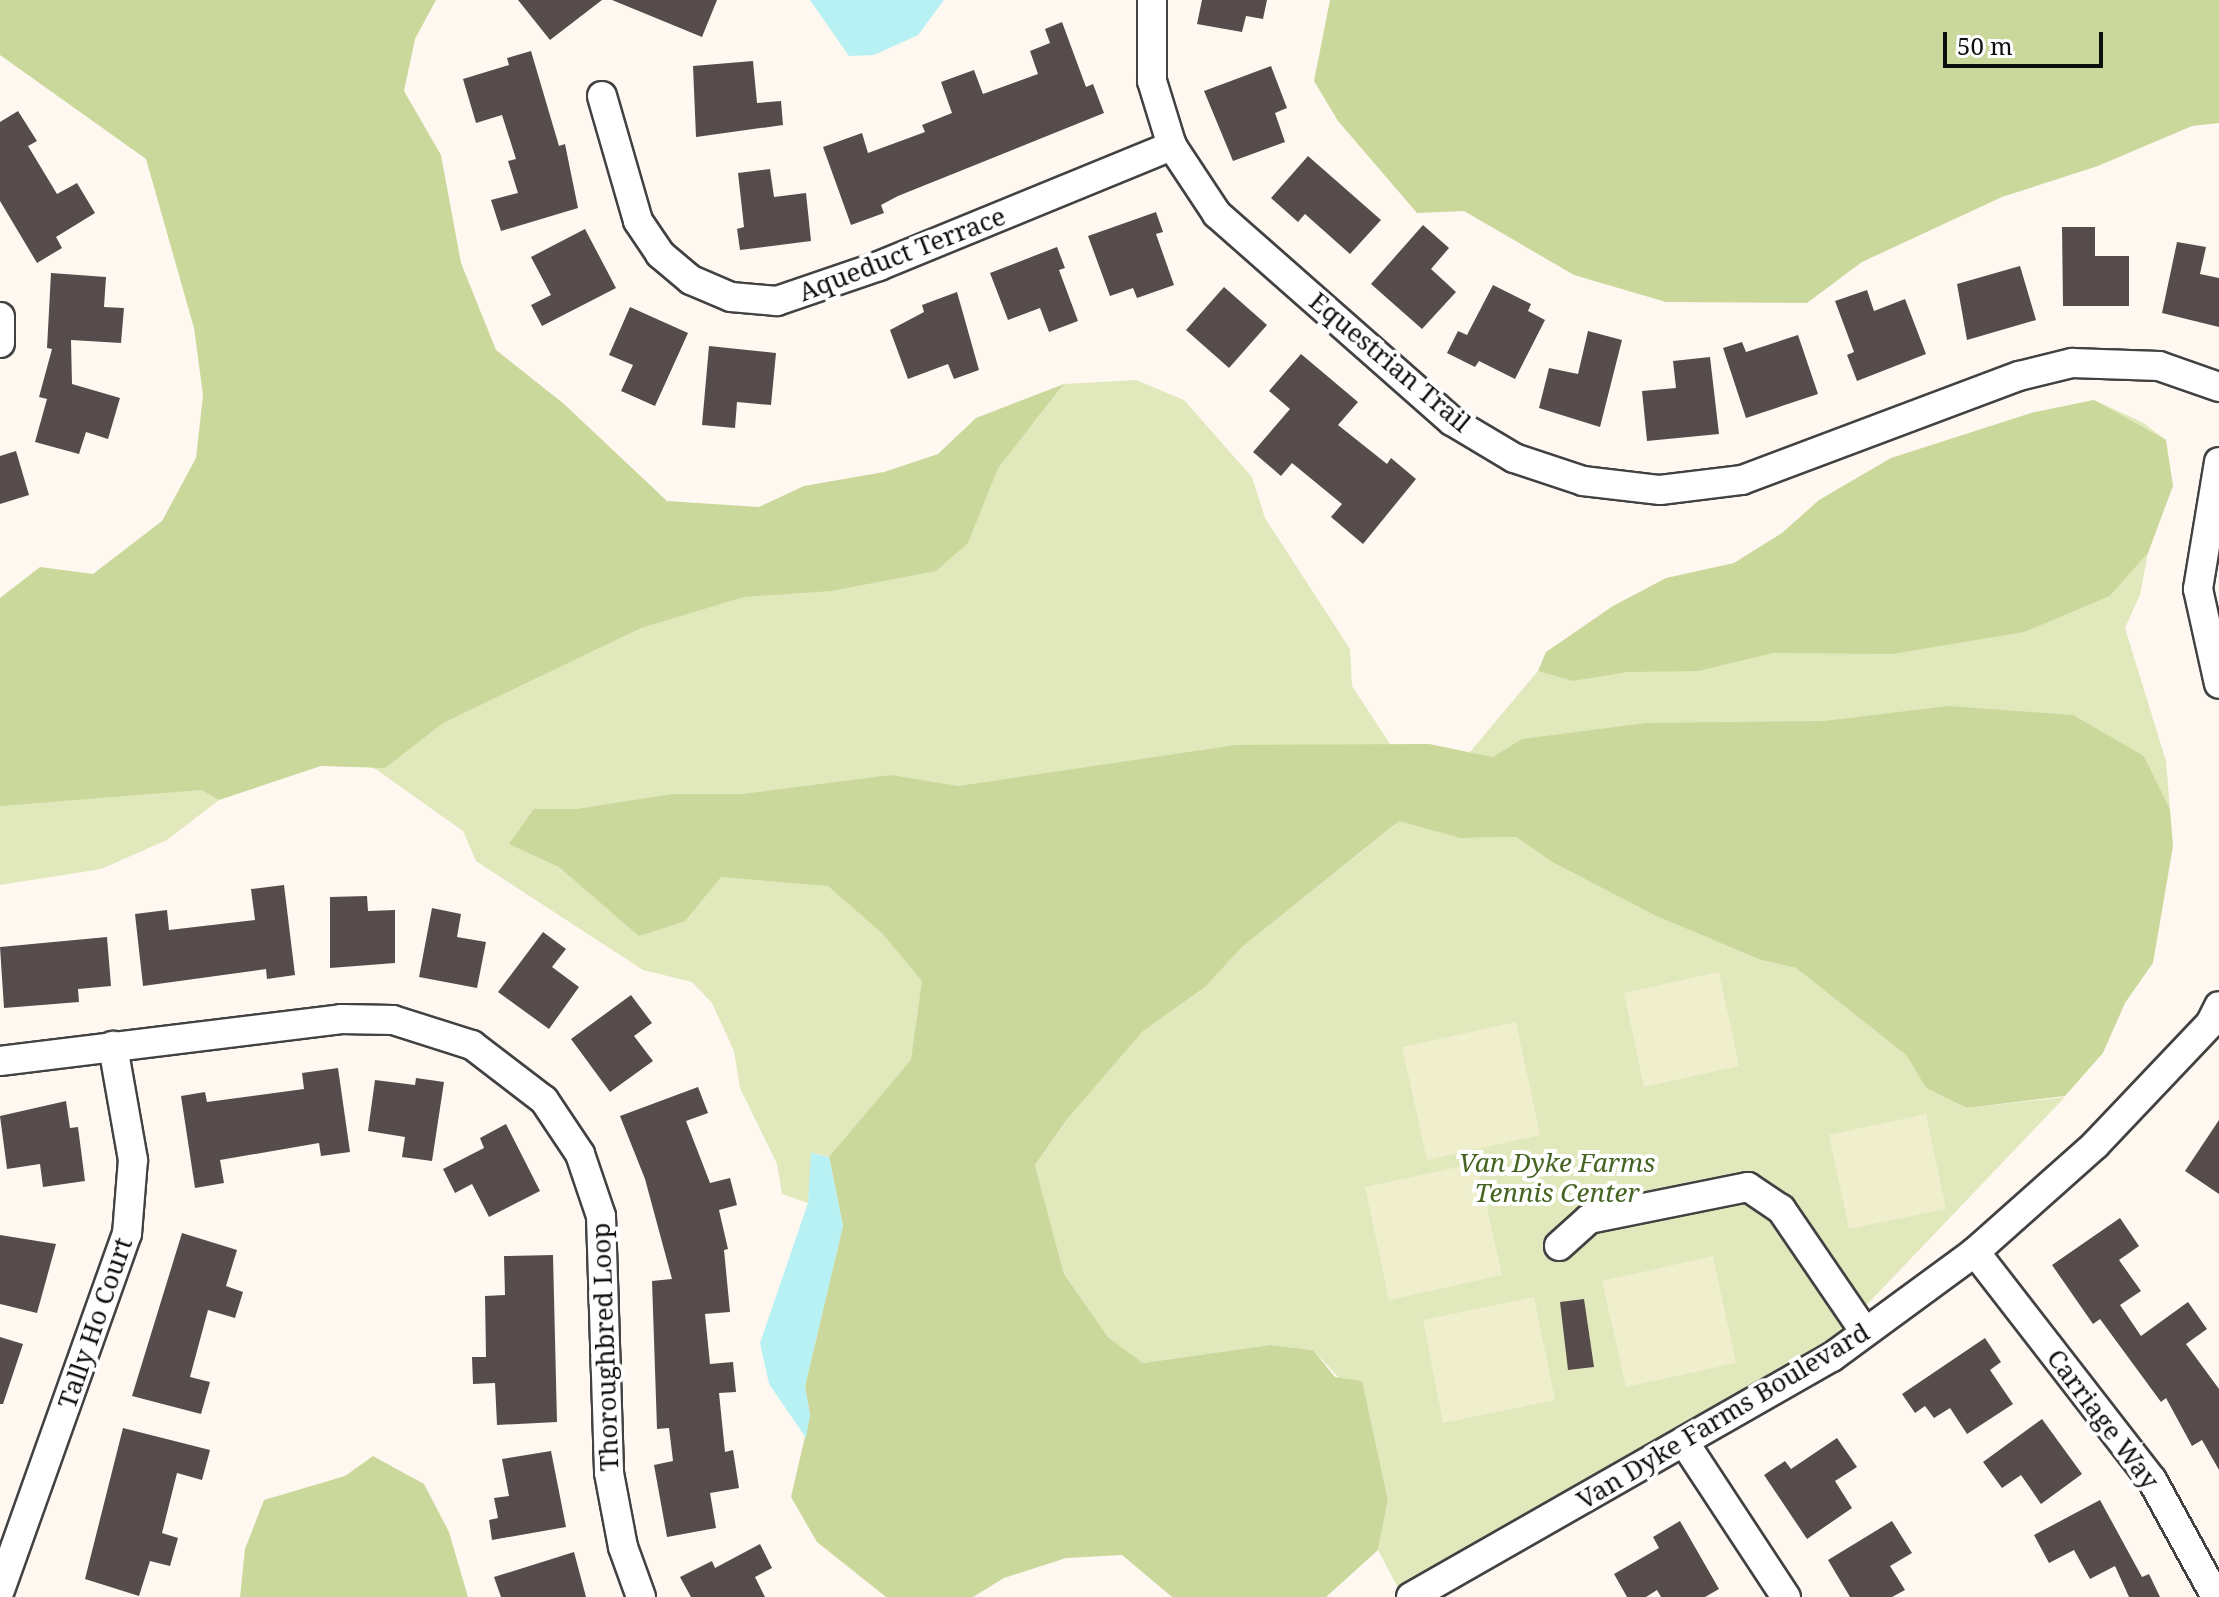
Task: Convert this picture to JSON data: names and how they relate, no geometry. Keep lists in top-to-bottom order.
{
  "streets": {
    "street": [
      "Aqueduct Terrace",
      "Equestrian Trail",
      "Tally Ho Court",
      "Thoroughbred Loop",
      "Van Dyke Farms Boulevard",
      "Carriage Way"
    ]
  },
  "crossings": [
    ["Aqueduct Terrace", "Equestrian Trail"],
    ["Tally Ho Court", "Thoroughbred Loop"],
    ["Van Dyke Farms Boulevard", "Carriage Way"]
  ],
  "parks": ["Van Dyke Farms Tennis Center"],
  "scale_bar": "50 m"
}
